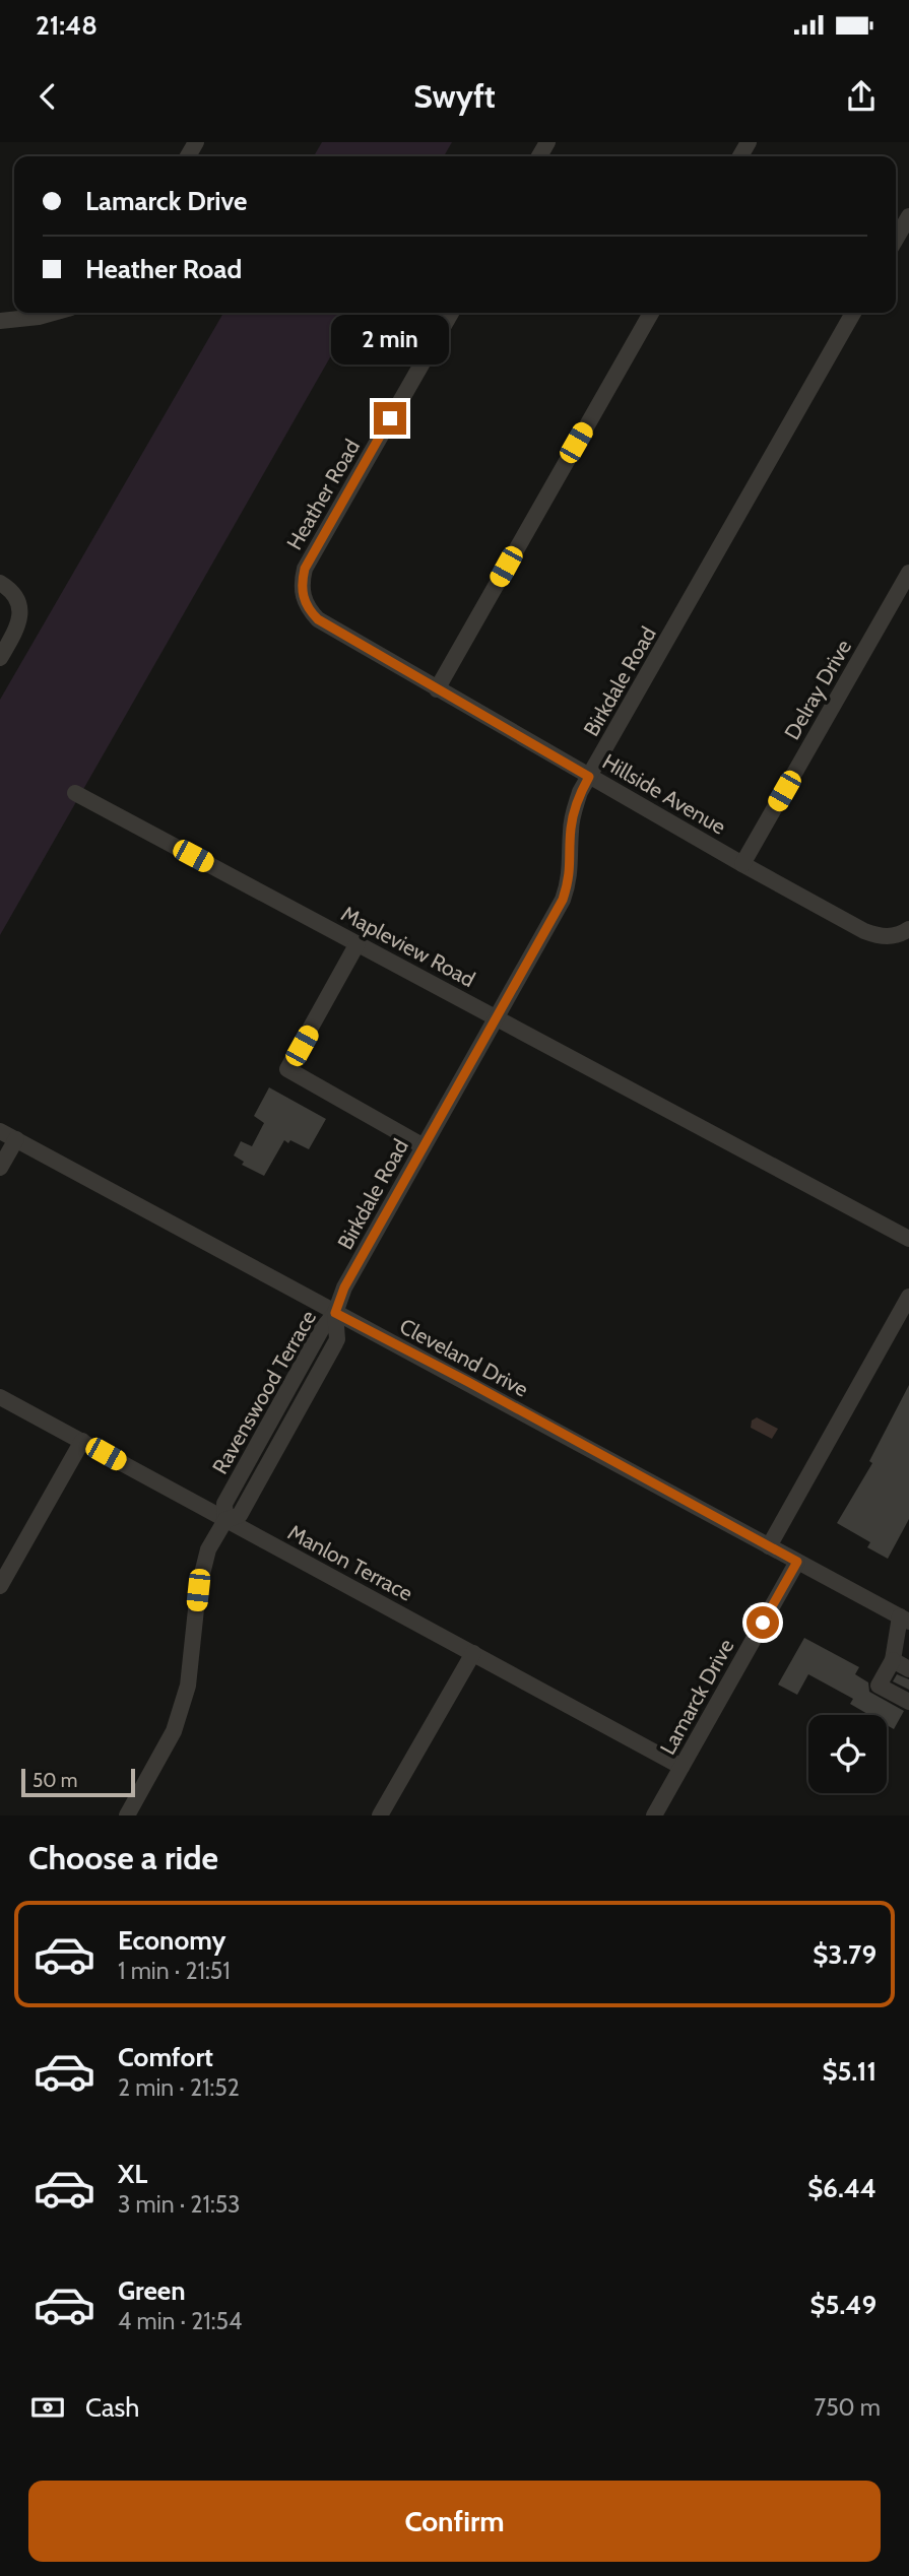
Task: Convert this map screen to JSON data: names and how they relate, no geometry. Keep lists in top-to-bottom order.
{
  "streets": {
    "street": [
      "Heather Road",
      "Birkdale Road",
      "Delray Drive",
      "Hillside Avenue",
      "Mapleview Road",
      "Cleveland Drive",
      "Ravenswood Terrace",
      "Manlon Terrace",
      "Lamarck Drive"
    ]
  },
  "crossings": [
    ["Heather Road", "Hillside Avenue"],
    ["Birkdale Road", "Hillside Avenue"],
    ["Birkdale Road", "Mapleview Road"],
    ["Birkdale Road", "Cleveland Drive"],
    ["Birkdale Road", "Ravenswood Terrace"],
    ["Delray Drive", "Hillside Avenue"],
    ["Cleveland Drive", "Ravenswood Terrace"],
    ["Cleveland Drive", "Lamarck Drive"],
    ["Ravenswood Terrace", "Manlon Terrace"],
    ["Manlon Terrace", "Lamarck Drive"]
  ],
  "scale_bar": "50 m",
  "page": {
    "status": "21:48",
    "header": "Swyft",
    "banner": ["Lamarck Drive", "Heather Road"],
    "bubble": "2 min",
    "scale": "50 m",
    "heading": "Choose a ride",
    "list": [
      {
        "name": "Economy",
        "note": "1 min · 21:51",
        "value": "$3.79"
      },
      {
        "name": "Comfort",
        "note": "2 min · 21:52",
        "value": "$5.11"
      },
      {
        "name": "XL",
        "note": "3 min · 21:53",
        "value": "$6.44"
      },
      {
        "name": "Green",
        "note": "4 min · 21:54",
        "value": "$5.49"
      }
    ],
    "pay": ["Cash", "750 m"],
    "buttons": "Confirm"
  }
}
